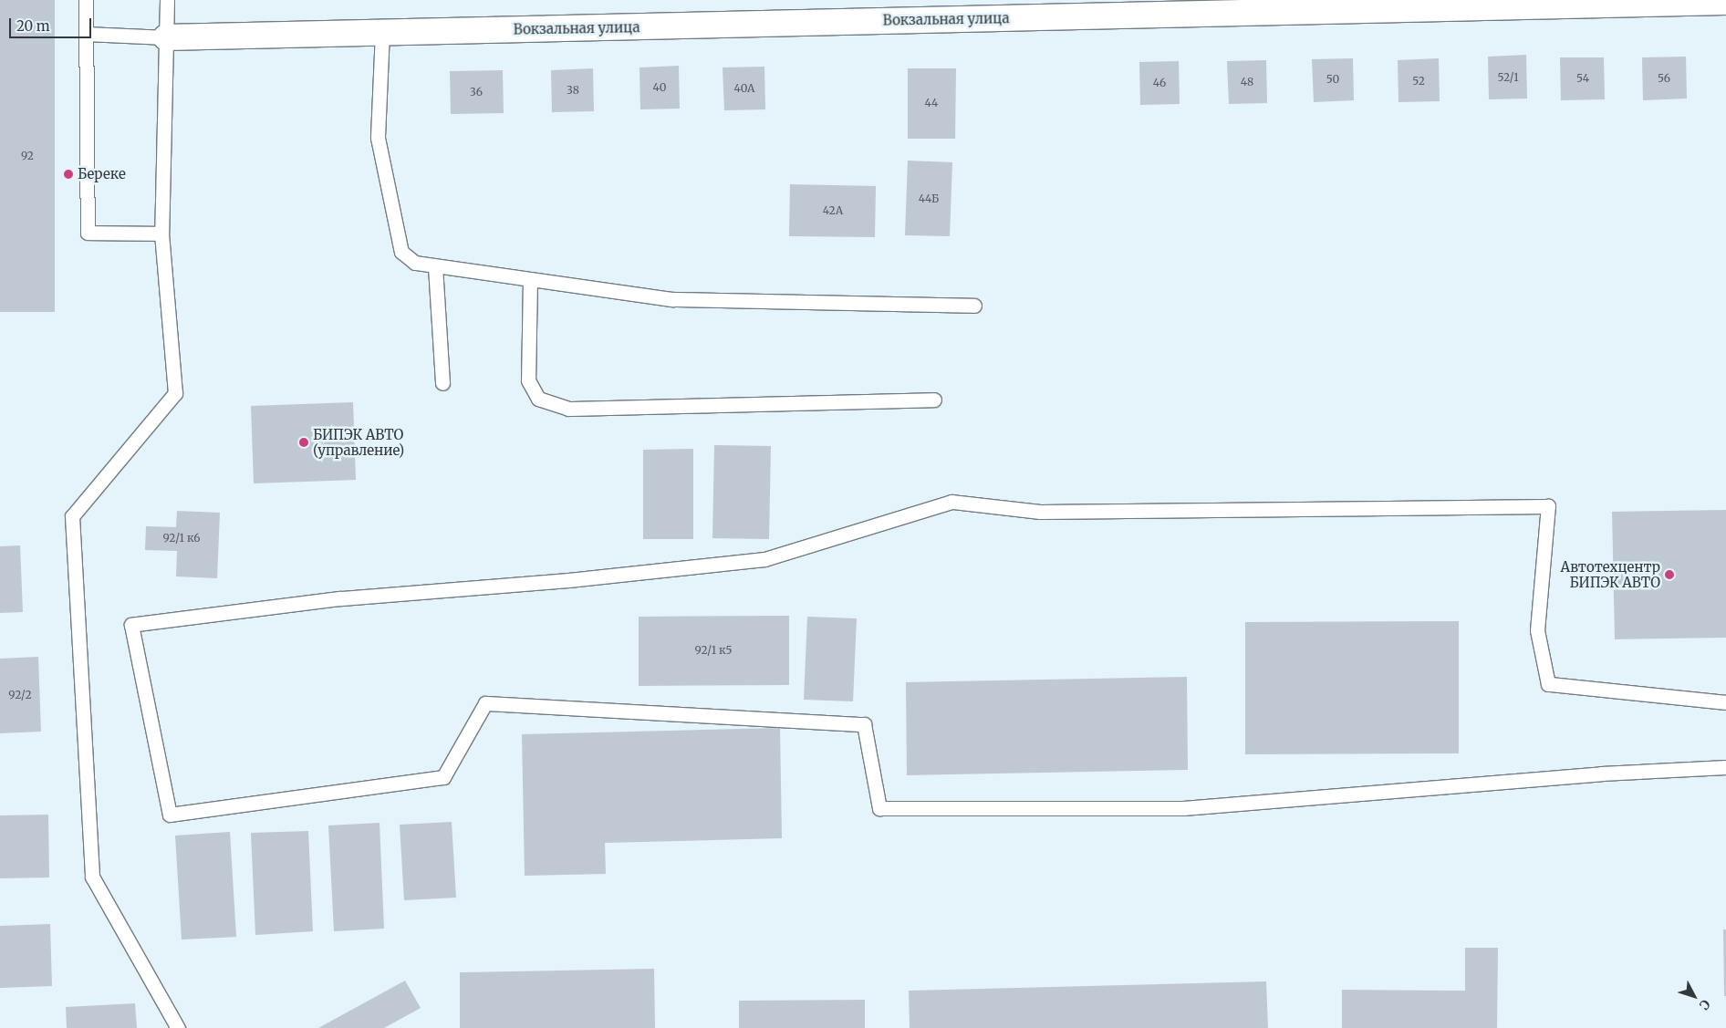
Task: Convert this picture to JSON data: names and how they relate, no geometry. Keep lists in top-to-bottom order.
{
  "streets": {
    "street": ["Вокзальная улица"]
  },
  "places": ["Береке", "БИПЭК АВТО (управление)", "Автотехцентр БИПЭК АВТО"],
  "house_numbers": [
    "52/1",
    "54",
    "56",
    "50",
    "52",
    "48",
    "46",
    "40",
    "40А",
    "38",
    "36",
    "44",
    "92",
    "44Б",
    "42А",
    "92/1 к6",
    "92/1 к5",
    "92/2"
  ],
  "scale_bar": "20 m",
  "north": "bottom right"
}
